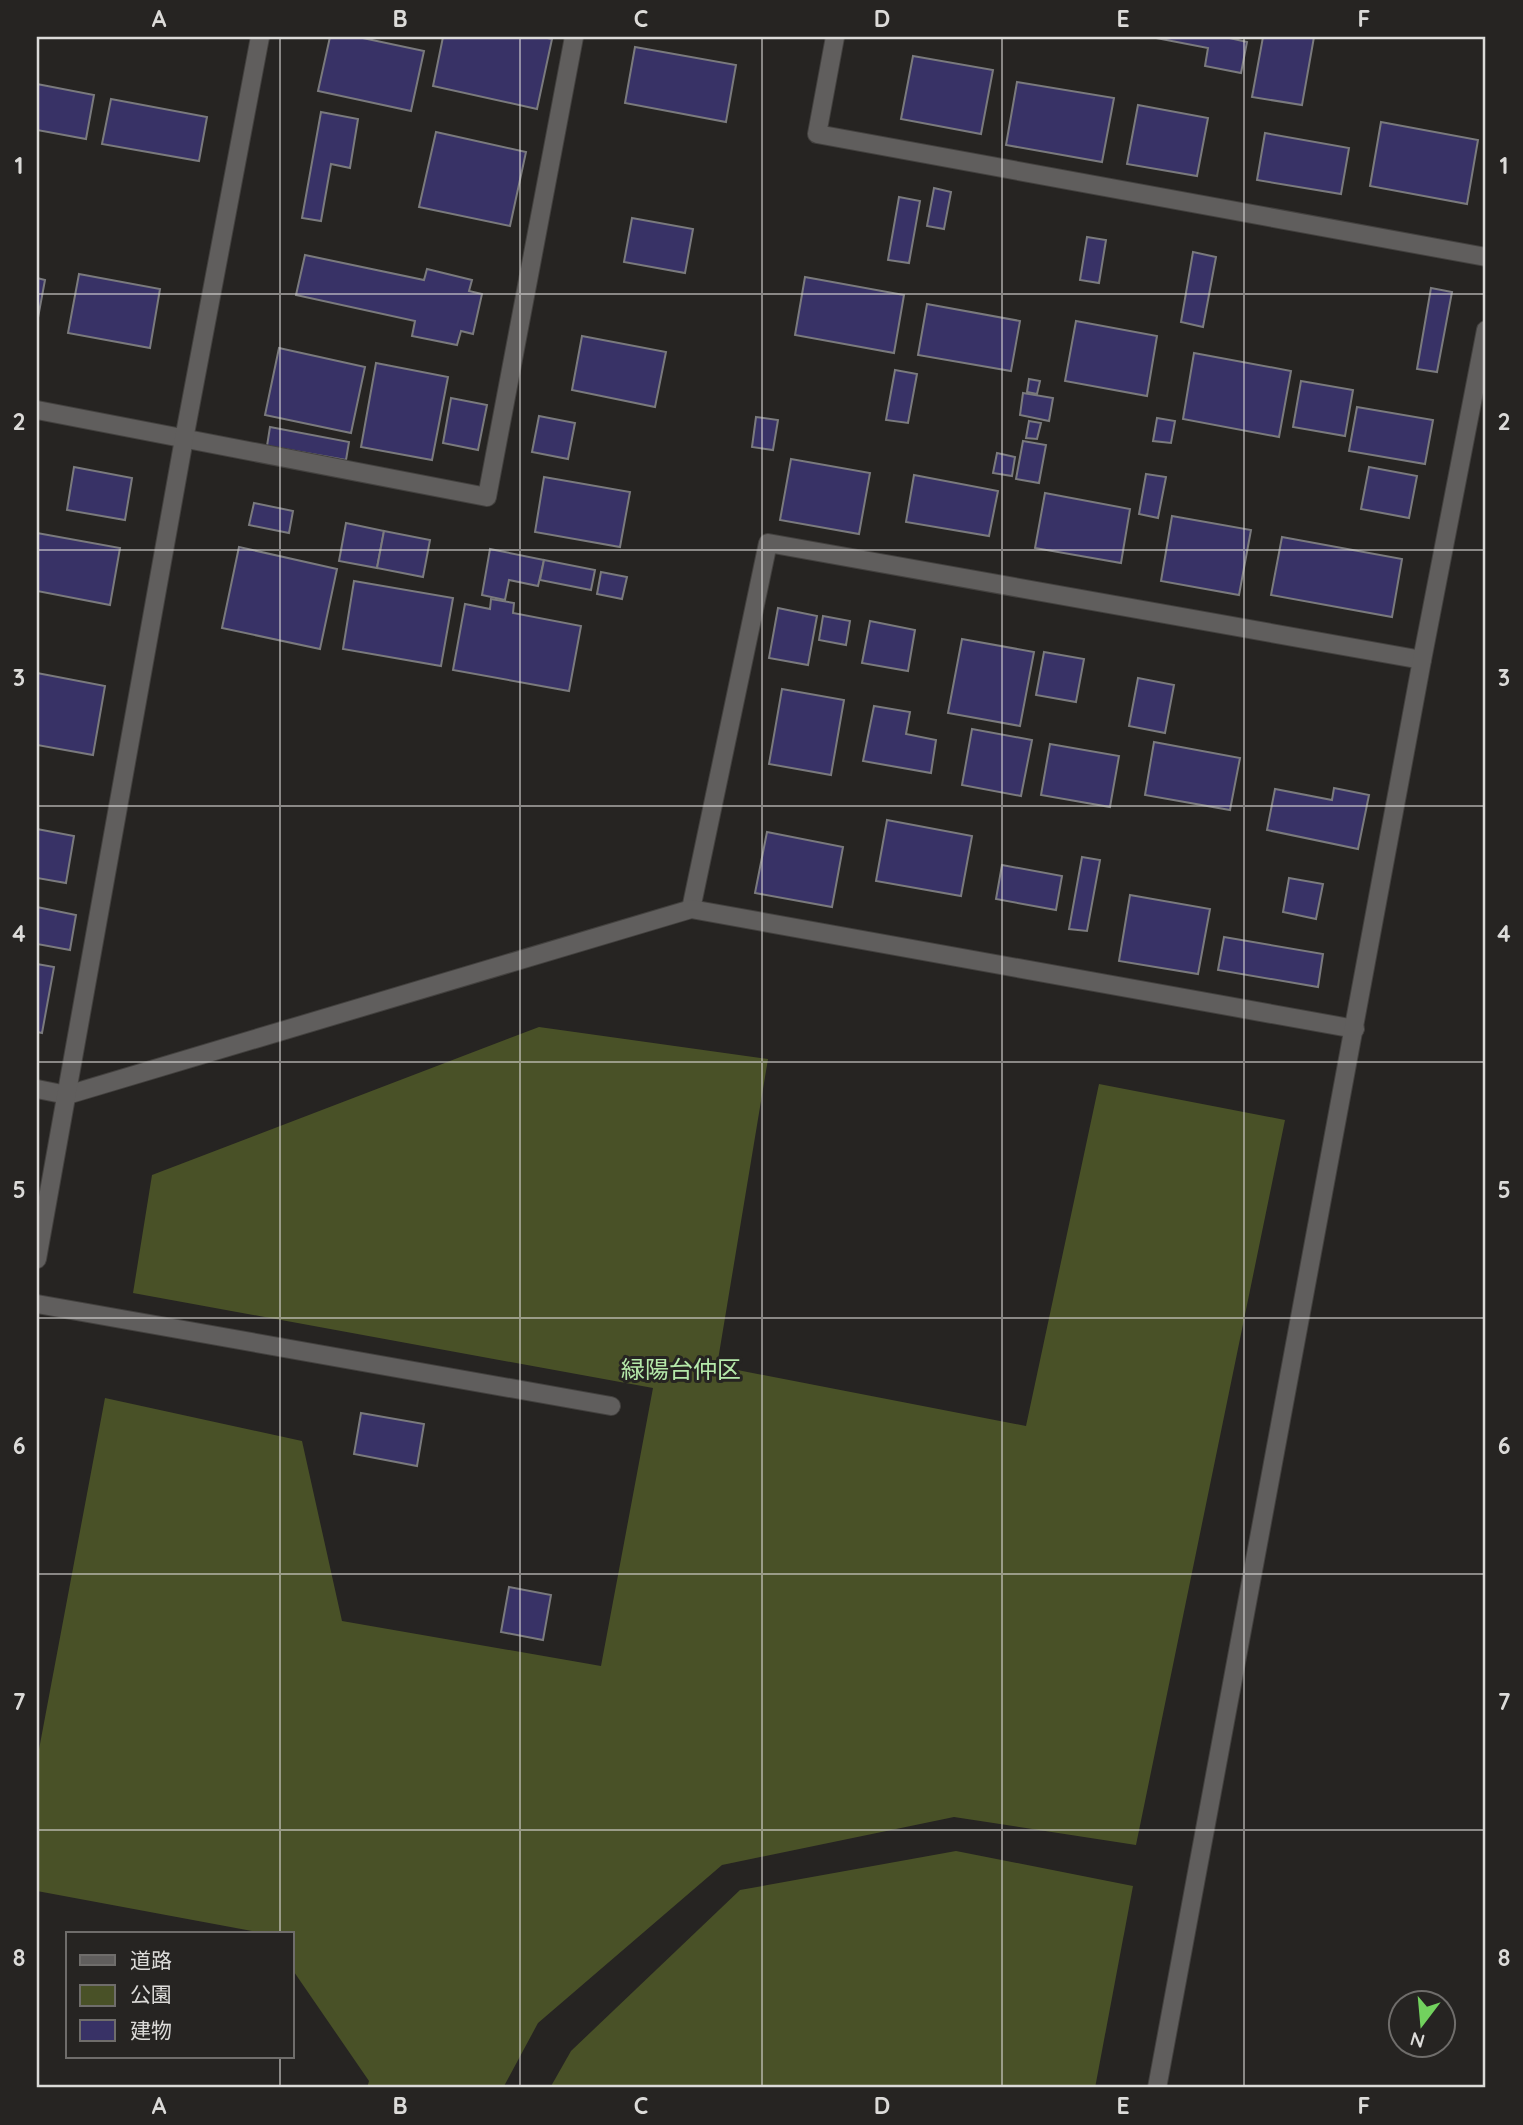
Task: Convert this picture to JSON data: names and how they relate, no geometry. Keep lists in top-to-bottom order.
{
  "districts": ["緑陽台仲区"],
  "legend": ["道路", "公園", "建物"],
  "north": "bottom",
  "grid": {
    "columns": [
      "A",
      "B",
      "C",
      "D",
      "E",
      "F"
    ],
    "rows": [
      "1",
      "2",
      "3",
      "4",
      "5",
      "6",
      "7",
      "8"
    ]
  }
}
